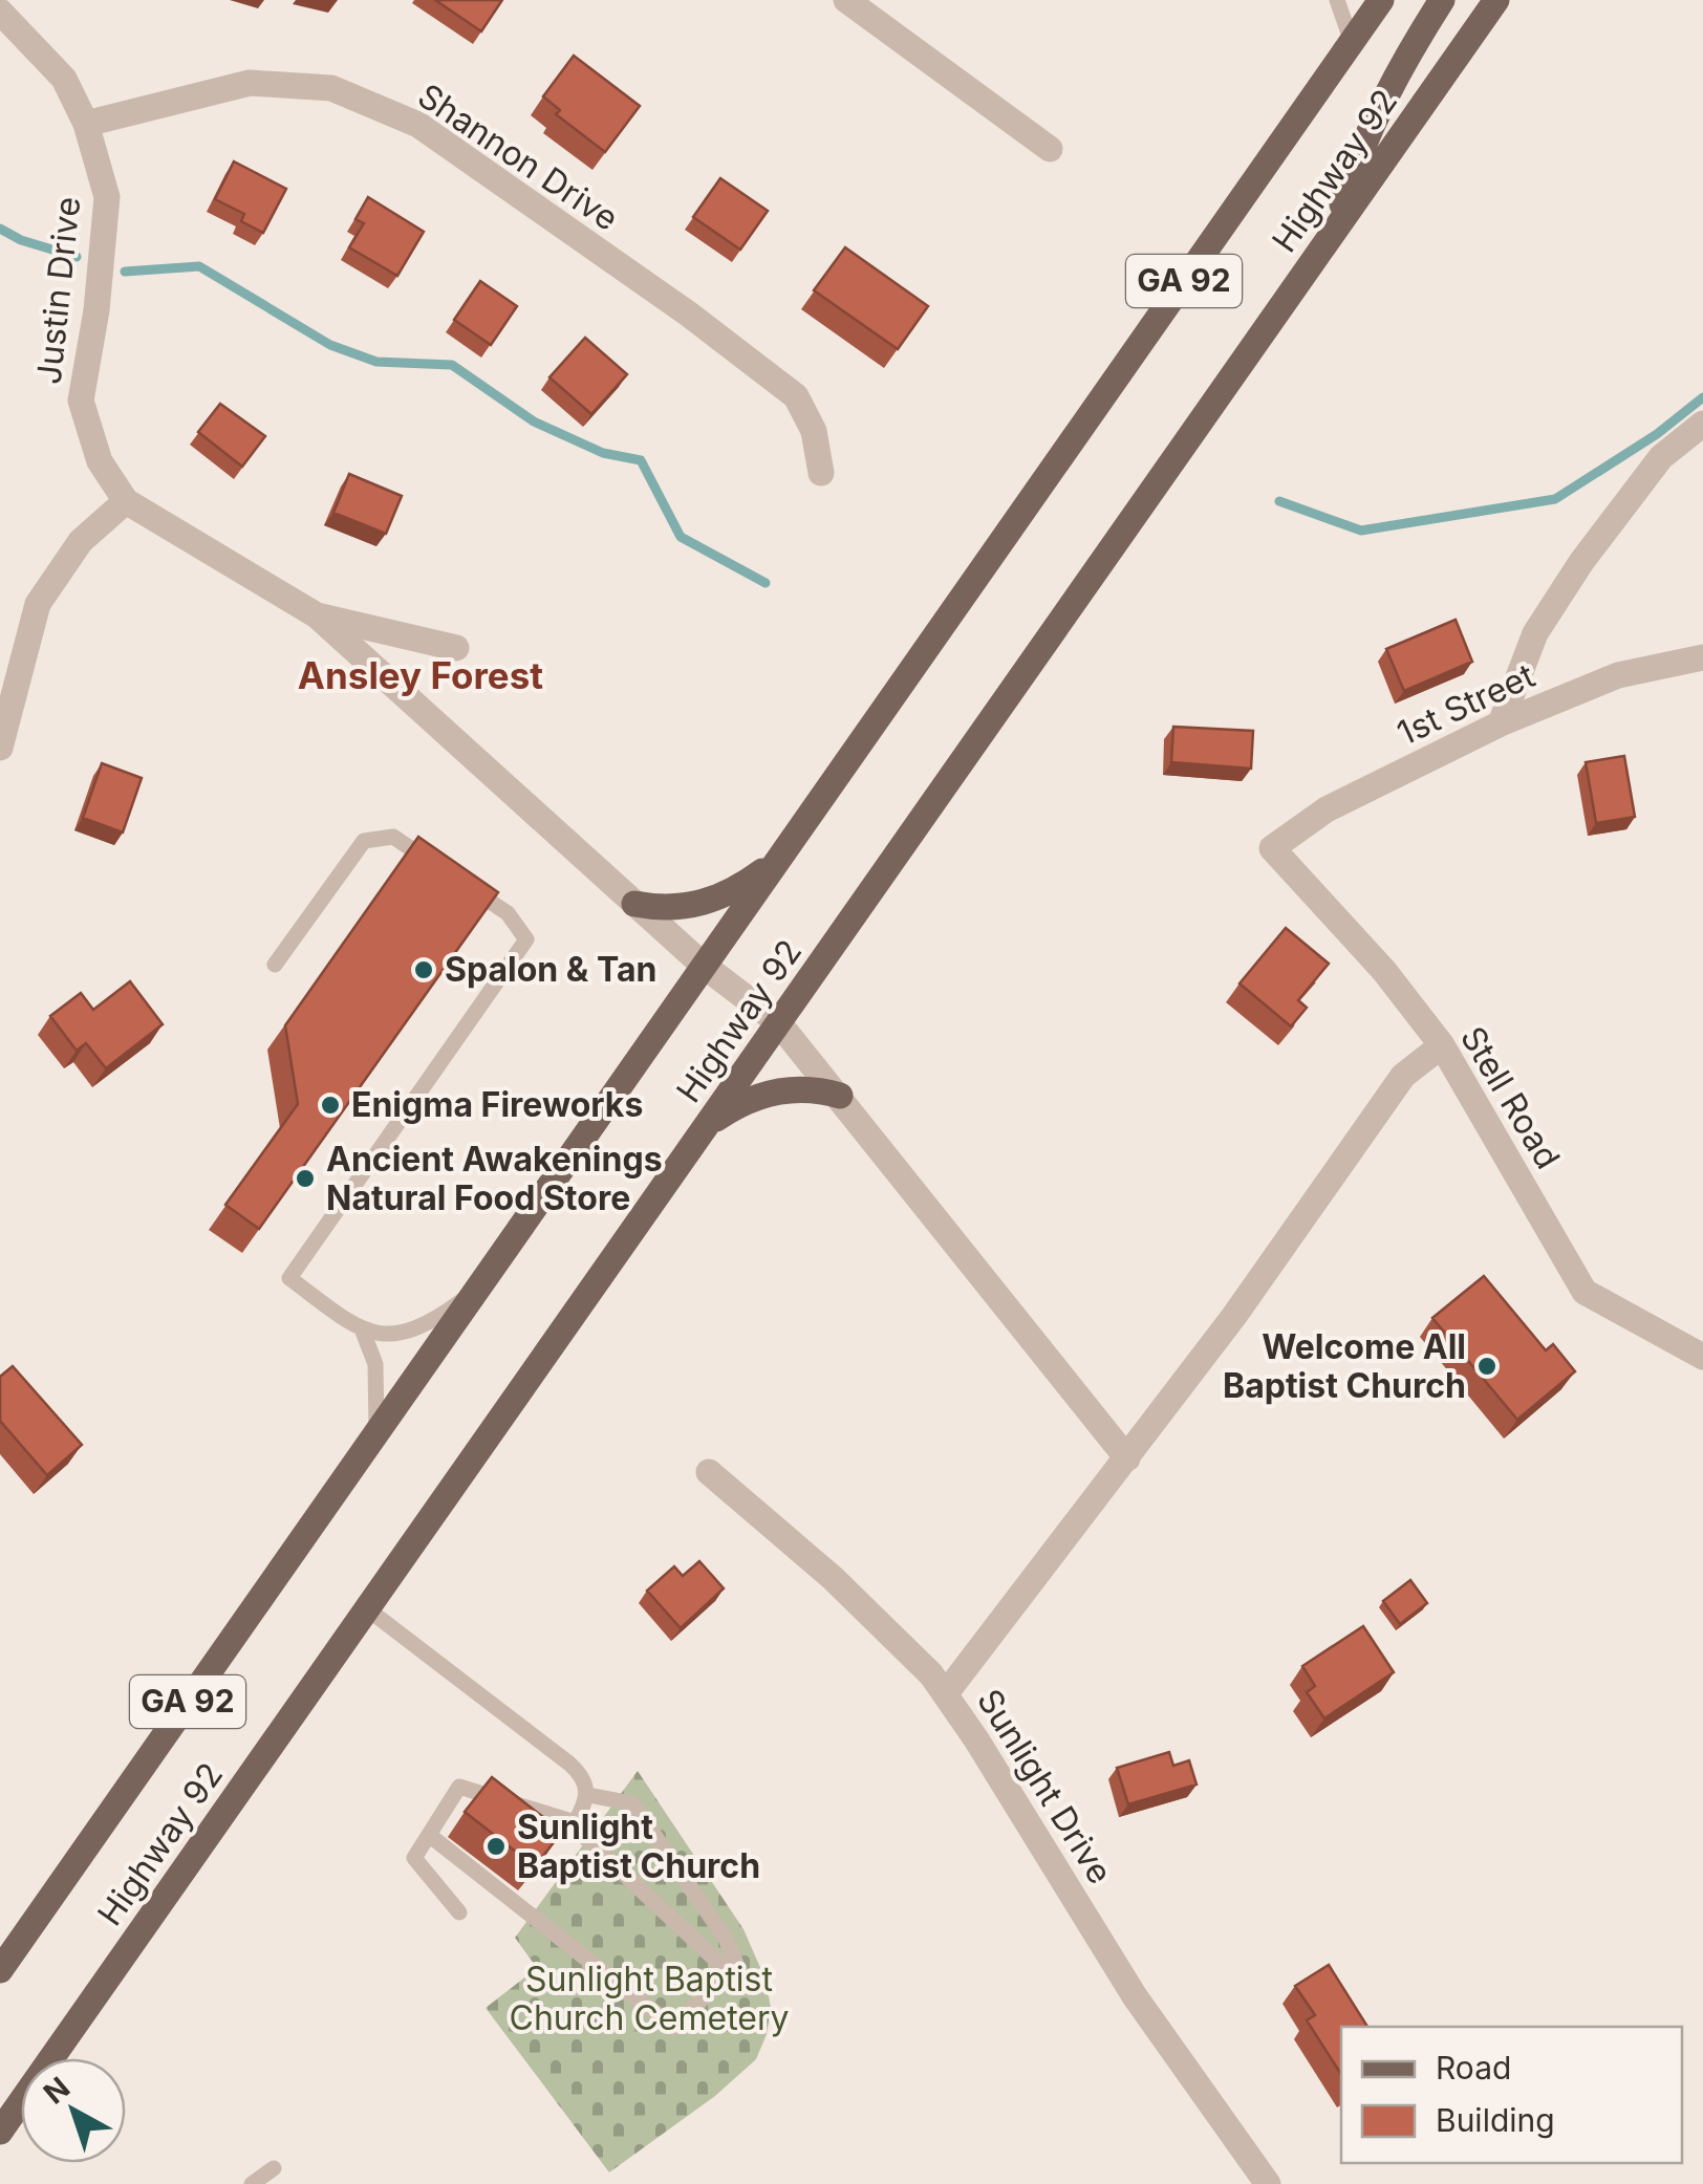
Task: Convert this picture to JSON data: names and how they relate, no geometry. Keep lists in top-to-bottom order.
{
  "streets": {
    "main road": ["Highway 92", "GA 92"],
    "street": [
      "Shannon Drive",
      "Justin Drive",
      "1st Street",
      "Stell Road",
      "Sunlight Drive"
    ]
  },
  "crossings": [
    ["Shannon Drive", "Justin Drive"],
    ["Highway 92", "Justin Drive"],
    ["1st Street", "Stell Road"]
  ],
  "districts": ["Ansley Forest"],
  "parks": ["Sunlight Baptist Church Cemetery"],
  "places": [
    "Spalon & Tan",
    "Enigma Fireworks",
    "Ancient Awakenings Natural Food Store",
    "Welcome All Baptist Church",
    "Sunlight Baptist Church"
  ],
  "legend": ["Road", "Building"],
  "north": "top left"
}
